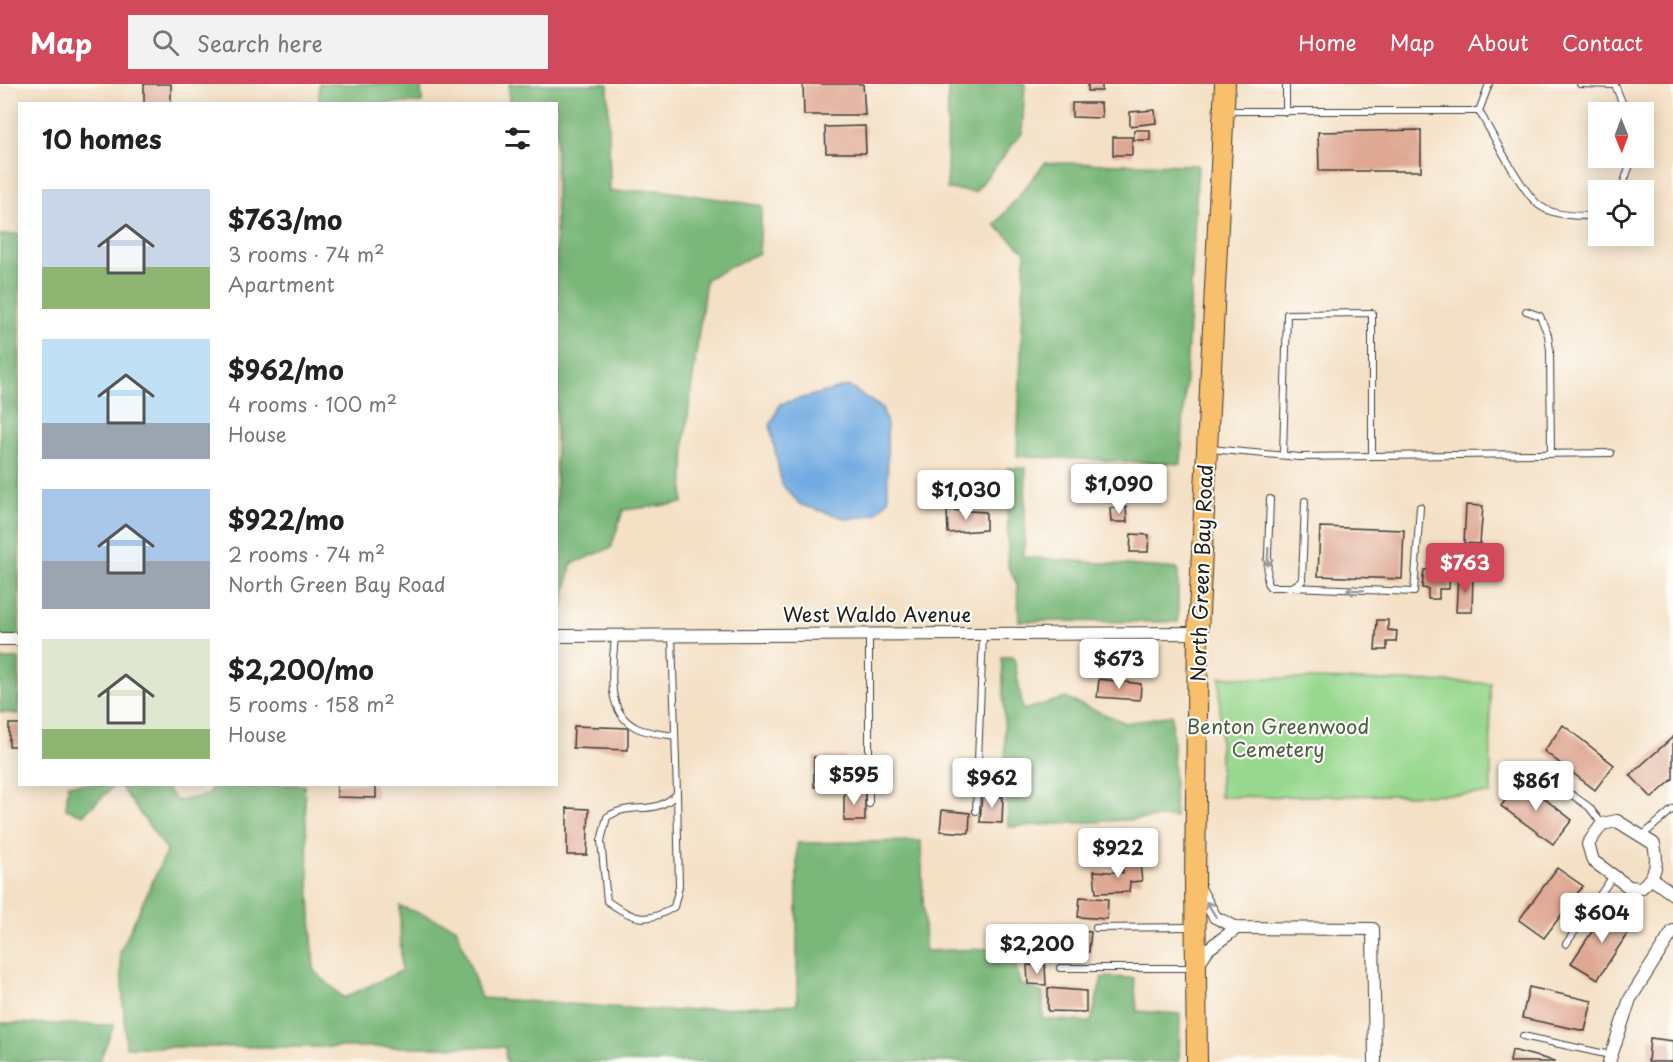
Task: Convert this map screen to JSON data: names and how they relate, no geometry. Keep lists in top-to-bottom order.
{
  "streets": {
    "main road": ["North Green Bay Road"],
    "street": ["West Waldo Avenue"]
  },
  "crossings": [
    ["North Green Bay Road", "West Waldo Avenue"]
  ],
  "parks": ["Benton Greenwood Cemetery"],
  "north": "bottom",
  "page": {
    "header": "Map",
    "search": "Search here",
    "nav": [
      "Home",
      "Map",
      "About",
      "Contact"
    ],
    "heading": "10 homes",
    "list": [
      {
        "name": "$763/mo",
        "note": "3 rooms · 74 m² · Apartment"
      },
      {
        "name": "$962/mo",
        "note": "4 rooms · 100 m² · House"
      },
      {
        "name": "$922/mo",
        "note": "2 rooms · 74 m² · North Green Bay Road"
      },
      {
        "name": "$2,200/mo",
        "note": "5 rooms · 158 m² · House"
      }
    ],
    "price": [
      "$1,090",
      "$1,030",
      "$763",
      "$673",
      "$595",
      "$962",
      "$861",
      "$922",
      "$604",
      "$2,200"
    ]
  }
}
